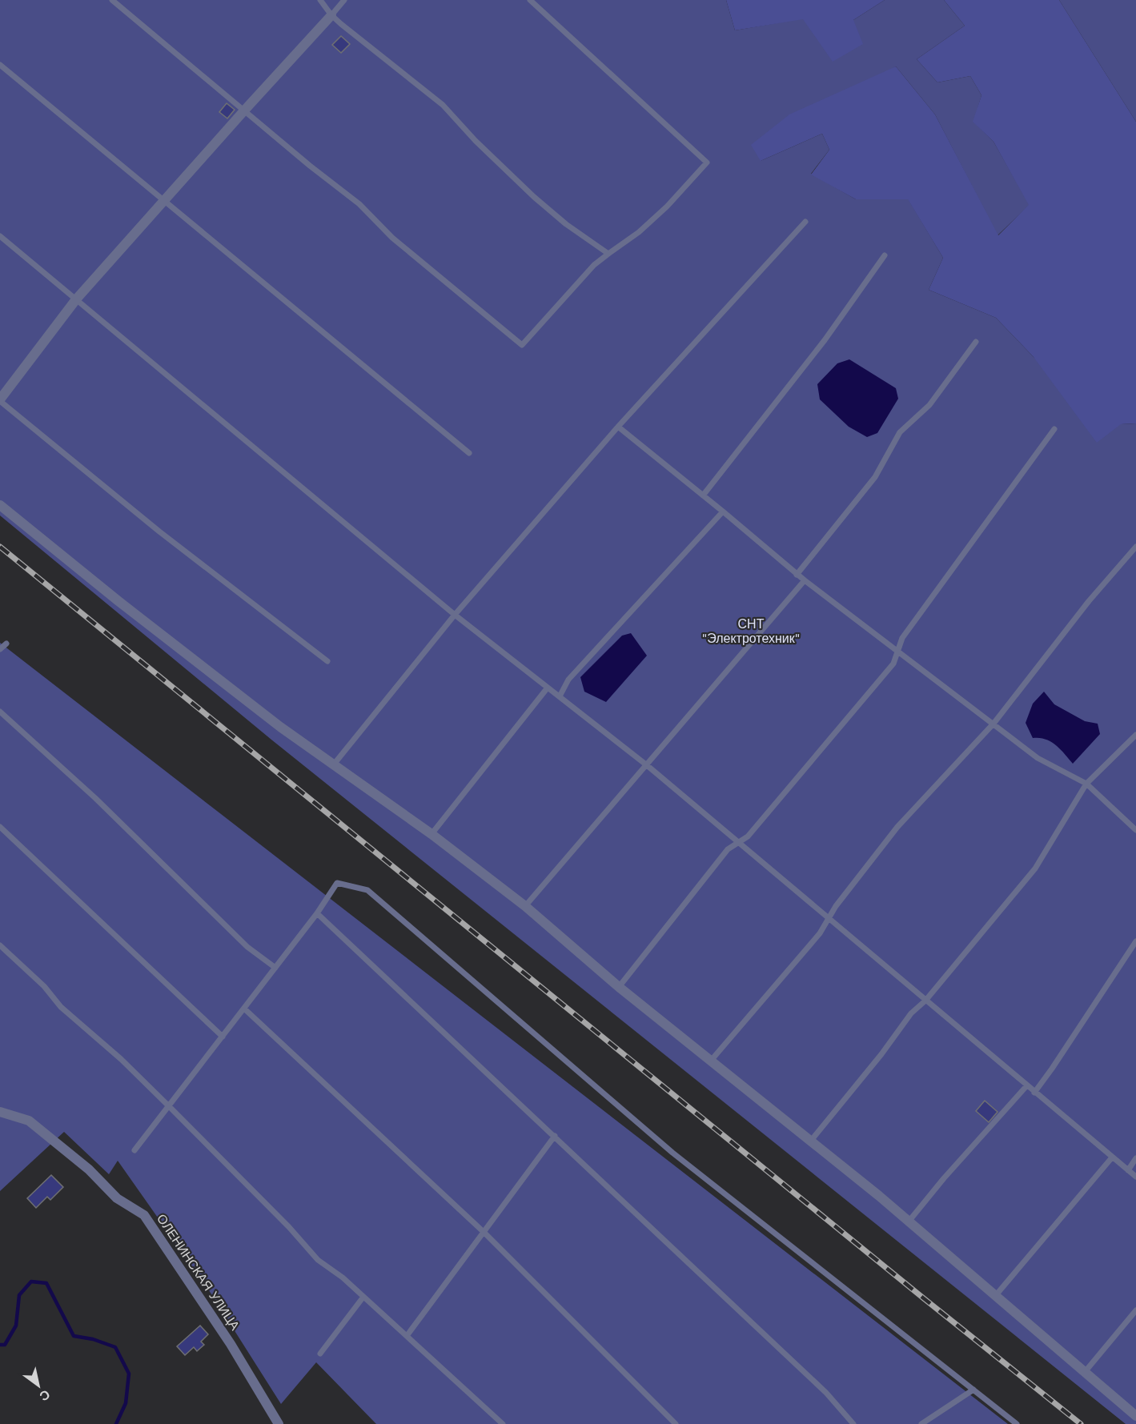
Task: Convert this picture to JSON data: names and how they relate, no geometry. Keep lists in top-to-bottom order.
{
  "streets": {
    "street": ["ОЛЕНИНСКАЯ УЛИЦА"]
  },
  "parks": ["СНТ \"Электротехник\""],
  "north": "bottom right"
}
